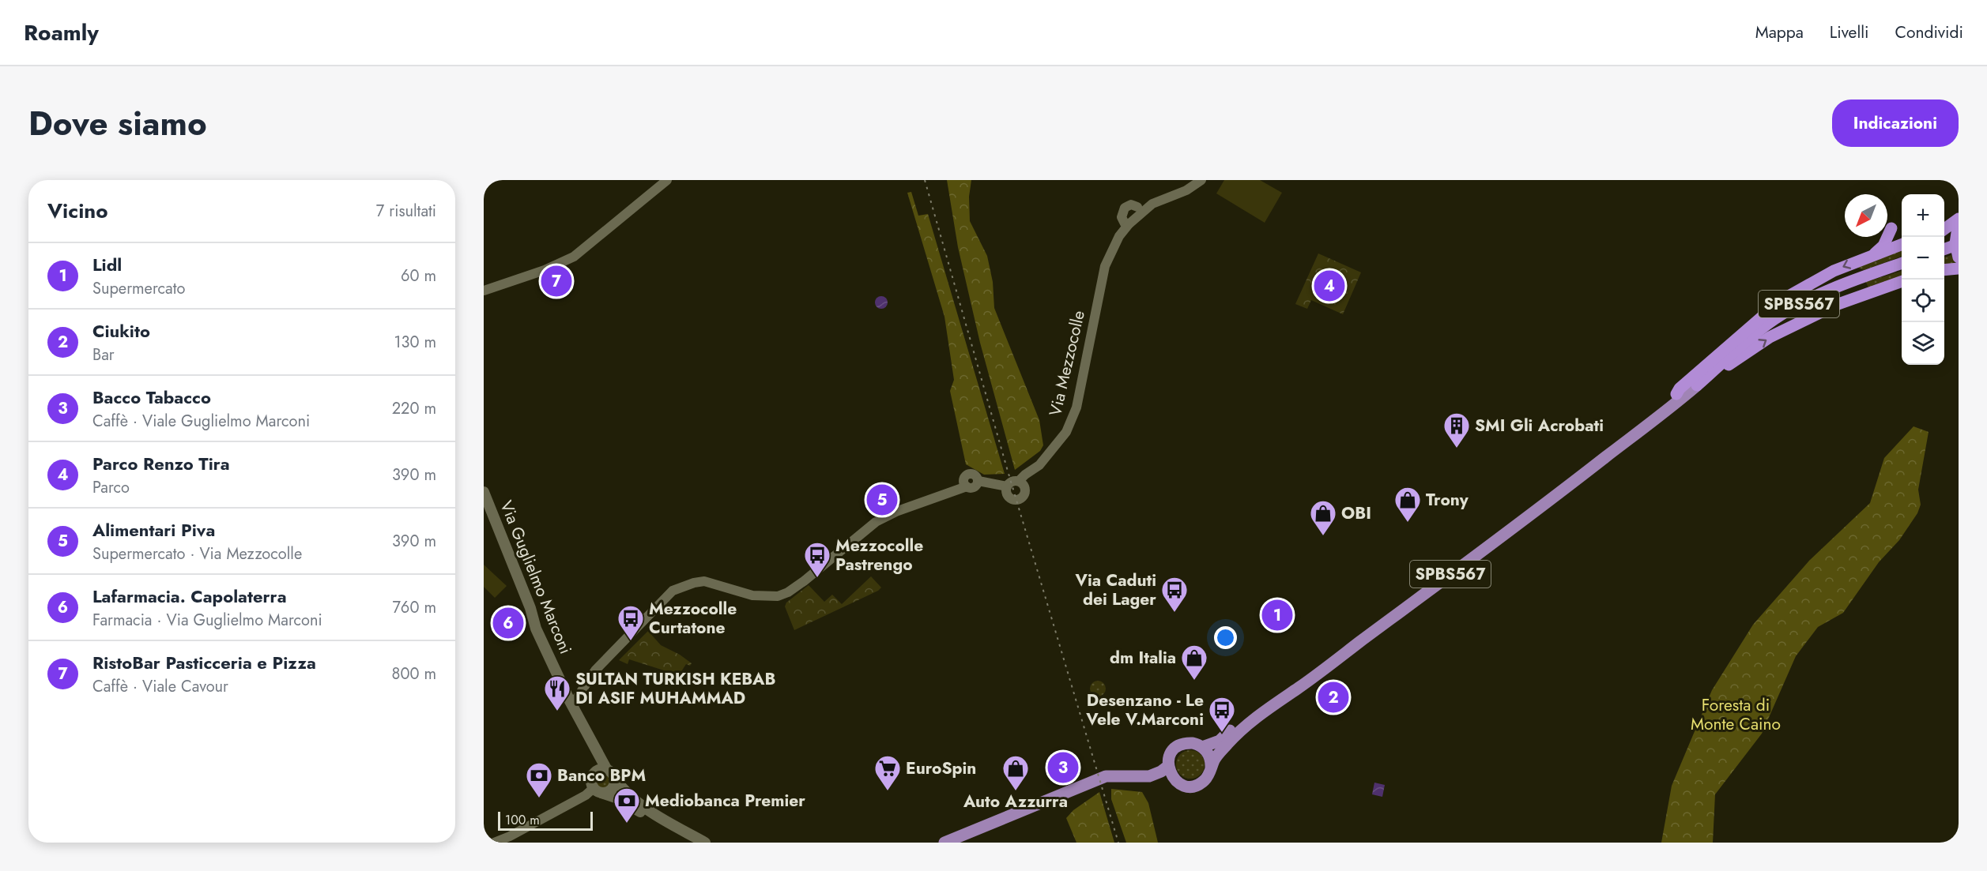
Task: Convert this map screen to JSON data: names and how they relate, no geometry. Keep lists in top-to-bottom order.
{
  "streets": {
    "highway": ["SPBS567"],
    "main road": ["Via Guglielmo Marconi"],
    "street": ["Via Mezzocolle"]
  },
  "parks": ["Foresta di Monte Caino"],
  "places": {
    "building": ["SMI Gli Acrobati"],
    "shop": [
      "Trony",
      "OBI",
      "dm Italia",
      "Auto Azzurra"
    ],
    "bus stop": [
      "Mezzocolle Pastrengo",
      "Via Caduti dei Lager",
      "Mezzocolle Curtatone",
      "Desenzano - Le Vele V.Marconi"
    ],
    "restaurant": ["SULTAN TURKISH KEBAB DI ASIF MUHAMMAD"],
    "supermarket": ["EuroSpin"],
    "bank": ["Banco BPM", "Mediobanca Premier"]
  },
  "scale_bar": "100 m",
  "north": "bottom left",
  "page": {
    "header": "Roamly",
    "nav": ["Mappa", "Livelli", "Condividi"],
    "title": "Dove siamo",
    "buttons": "Indicazioni",
    "heading": ["Vicino", "7 risultati"],
    "map_buttons": ["+", "−"],
    "list": [
      {
        "mark": "1",
        "name": "Lidl",
        "note": "Supermercato",
        "value": "60 m"
      },
      {
        "mark": "2",
        "name": "Ciukito",
        "note": "Bar",
        "value": "130 m"
      },
      {
        "mark": "3",
        "name": "Bacco Tabacco",
        "note": "Caffè · Viale Guglielmo Marconi",
        "value": "220 m"
      },
      {
        "mark": "4",
        "name": "Parco Renzo Tira",
        "note": "Parco",
        "value": "390 m"
      },
      {
        "mark": "5",
        "name": "Alimentari Piva",
        "note": "Supermercato · Via Mezzocolle",
        "value": "390 m"
      },
      {
        "mark": "6",
        "name": "Lafarmacia. Capolaterra",
        "note": "Farmacia · Via Guglielmo Marconi",
        "value": "760 m"
      },
      {
        "mark": "7",
        "name": "RistoBar Pasticceria e Pizza",
        "note": "Caffè · Viale Cavour",
        "value": "800 m"
      }
    ],
    "pins": [
      "7",
      "4",
      "5",
      "1",
      "6",
      "2",
      "3"
    ],
    "scale": "100 m"
  }
}
